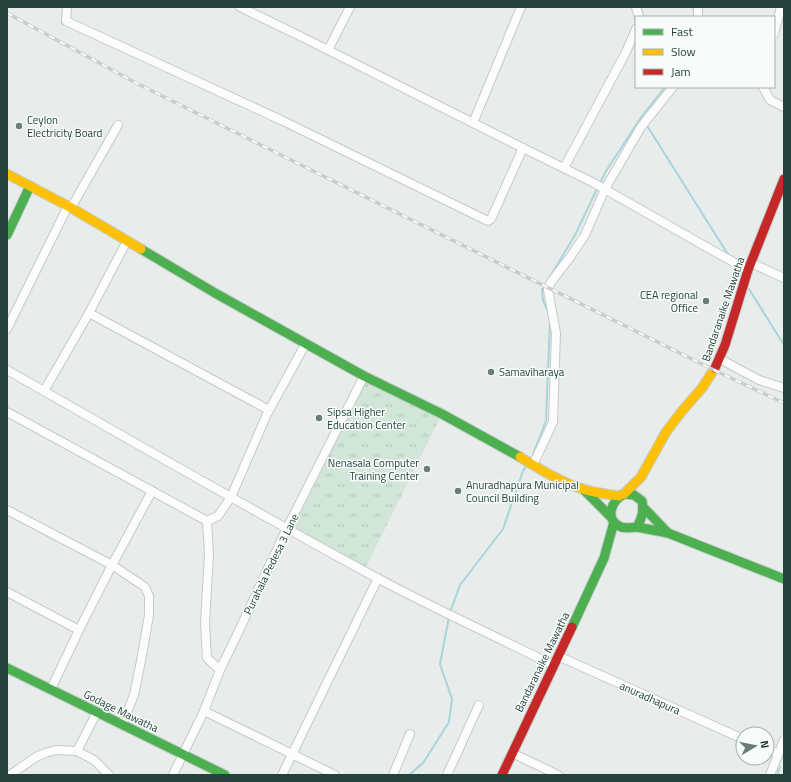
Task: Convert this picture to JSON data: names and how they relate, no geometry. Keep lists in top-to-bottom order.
{
  "streets": {
    "main road": ["Bandaranaike Mawatha", "Godage Mawatha"],
    "street": ["Purahala Pedesa 3 Lane", "anuradhapura"]
  },
  "crossings": [
    ["Bandaranaike Mawatha", "anuradhapura"],
    ["Purahala Pedesa 3 Lane", "Godage Mawatha"]
  ],
  "places": [
    "Ceylon Electricity Board",
    "CEA regional Office",
    "Samaviharaya",
    "Sipsa Higher Education Center",
    "Nenasala Computer Training Center",
    "Anuradhapura Municipal Council Building"
  ],
  "legend": ["Fast", "Slow", "Jam"],
  "north": "right"
}
